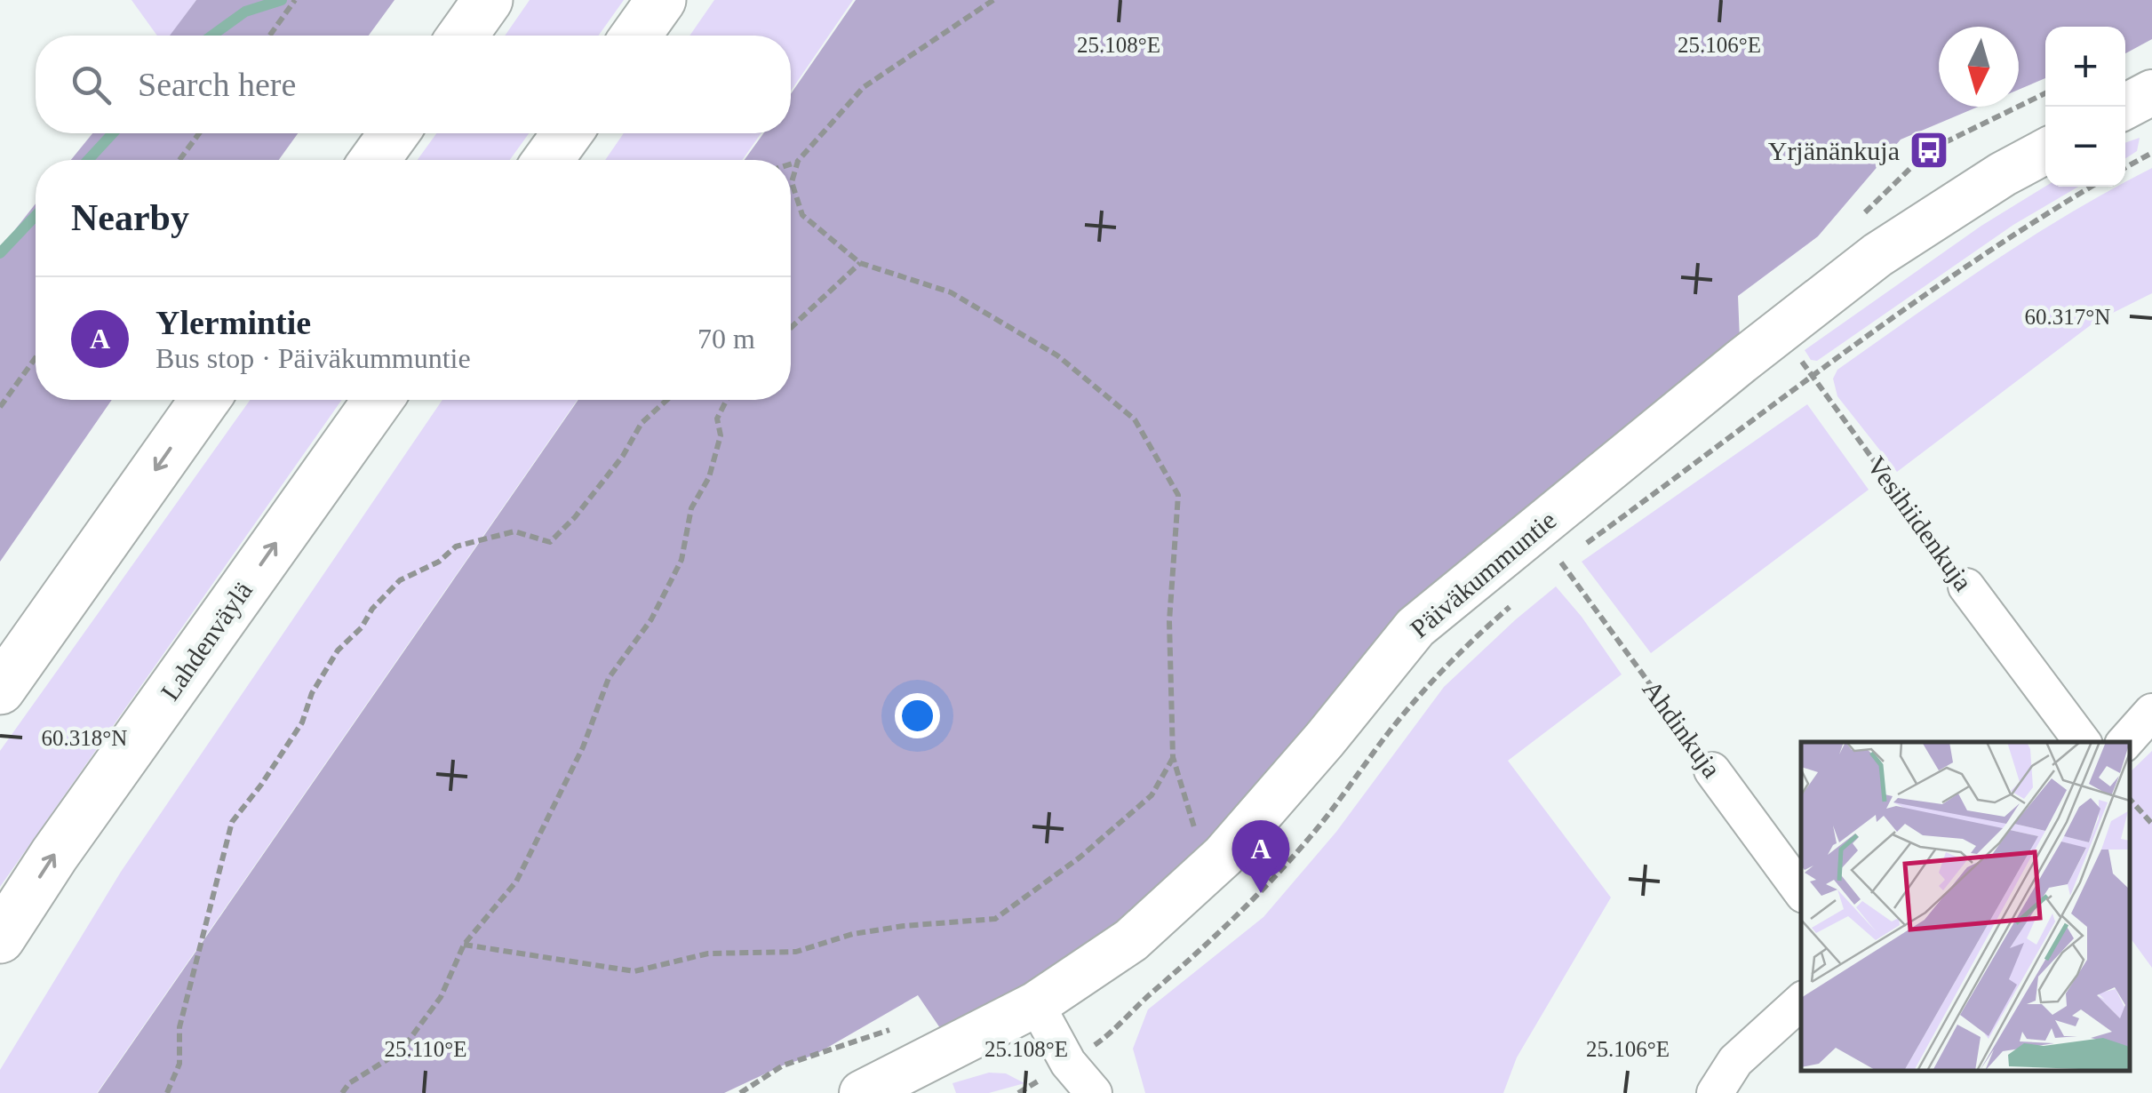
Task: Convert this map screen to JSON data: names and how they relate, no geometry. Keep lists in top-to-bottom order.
{
  "streets": {
    "highway": ["Lahdenväylä"],
    "street": ["Vesihiidenkuja", "Päiväkummuntie", "Ahdinkuja"]
  },
  "crossings": [
    ["Vesihiidenkuja", "Päiväkummuntie"]
  ],
  "places": {
    "bus stop": ["Yrjänänkuja"]
  },
  "north": "bottom",
  "page": {
    "map_buttons": ["+", "−"],
    "search": "Search here",
    "heading": "Nearby",
    "list": [
      {
        "mark": "A",
        "name": "Ylermintie",
        "note": "Bus stop · Päiväkummuntie",
        "value": "70 m"
      }
    ],
    "pins": "A"
  },
  "coordinates": [
    "25.108°E",
    "25.106°E",
    "60.317°N",
    "60.318°N",
    "25.110°E"
  ]
}
